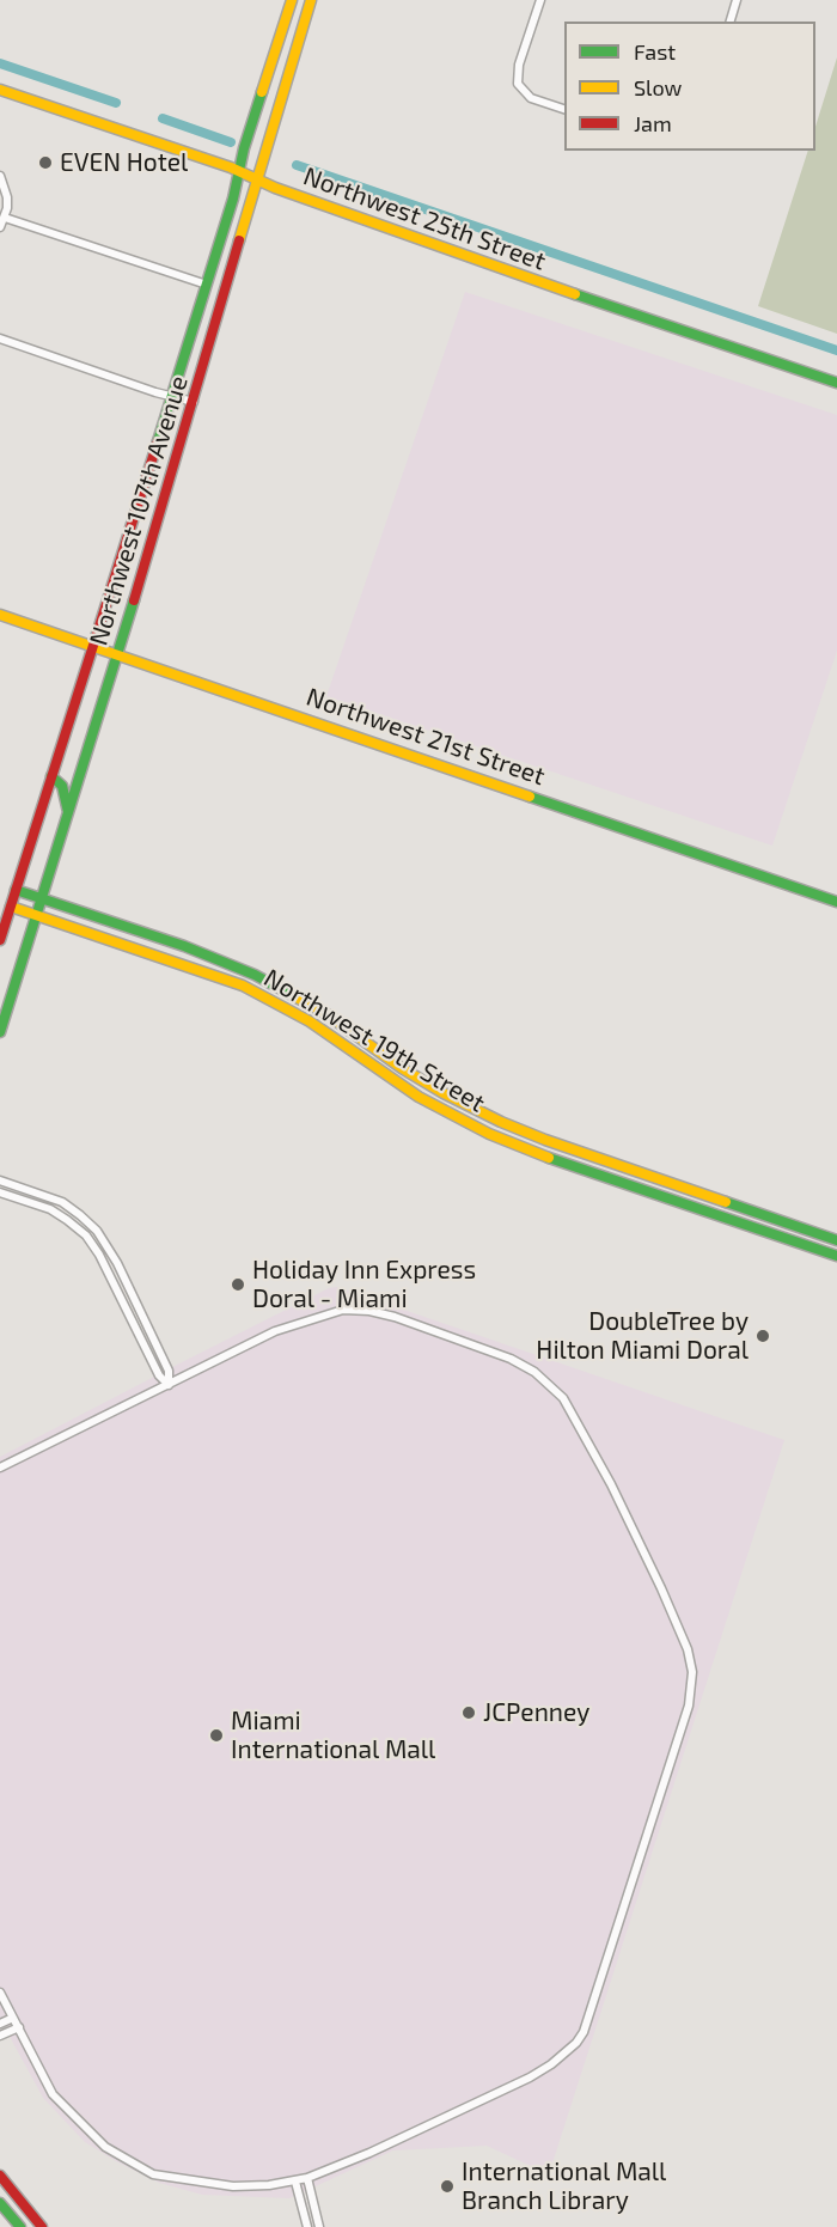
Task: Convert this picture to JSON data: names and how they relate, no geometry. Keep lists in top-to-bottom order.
{
  "streets": {
    "main road": [
      "Northwest 25th Street",
      "Northwest 107th Avenue",
      "Northwest 21st Street",
      "Northwest 19th Street"
    ]
  },
  "crossings": [
    ["Northwest 25th Street", "Northwest 107th Avenue"],
    ["Northwest 107th Avenue", "Northwest 21st Street"],
    ["Northwest 107th Avenue", "Northwest 19th Street"]
  ],
  "places": [
    "EVEN Hotel",
    "Holiday Inn Express Doral - Miami",
    "DoubleTree by Hilton Miami Doral",
    "JCPenney",
    "Miami International Mall",
    "International Mall Branch Library"
  ],
  "legend": ["Fast", "Slow", "Jam"]
}
